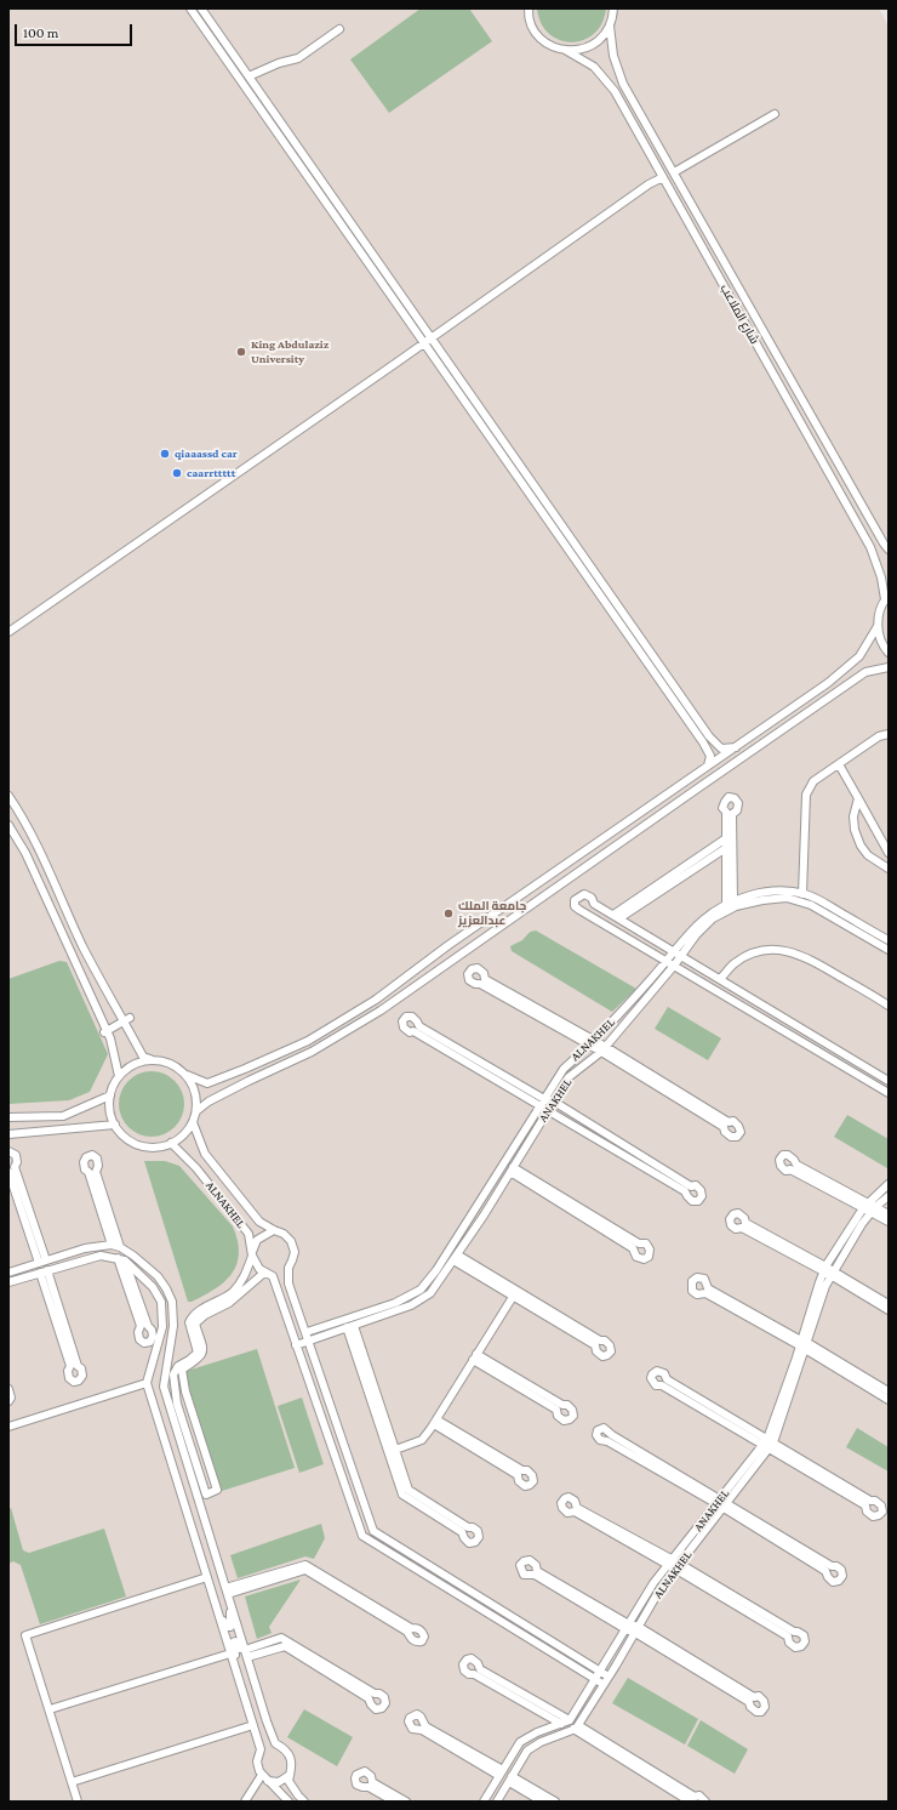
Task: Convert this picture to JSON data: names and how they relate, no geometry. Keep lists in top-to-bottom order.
{
  "streets": {
    "street": ["شارع الملاعب", "ALNAKHEL", "ANAKHEL"]
  },
  "crossings": [
    ["ALNAKHEL", "ANAKHEL"]
  ],
  "places": [
    "King Abdulaziz University",
    "qiaaassd car",
    "caarrttttt",
    "جامعة الملك عبدالعزيز"
  ],
  "scale_bar": "100 m"
}
